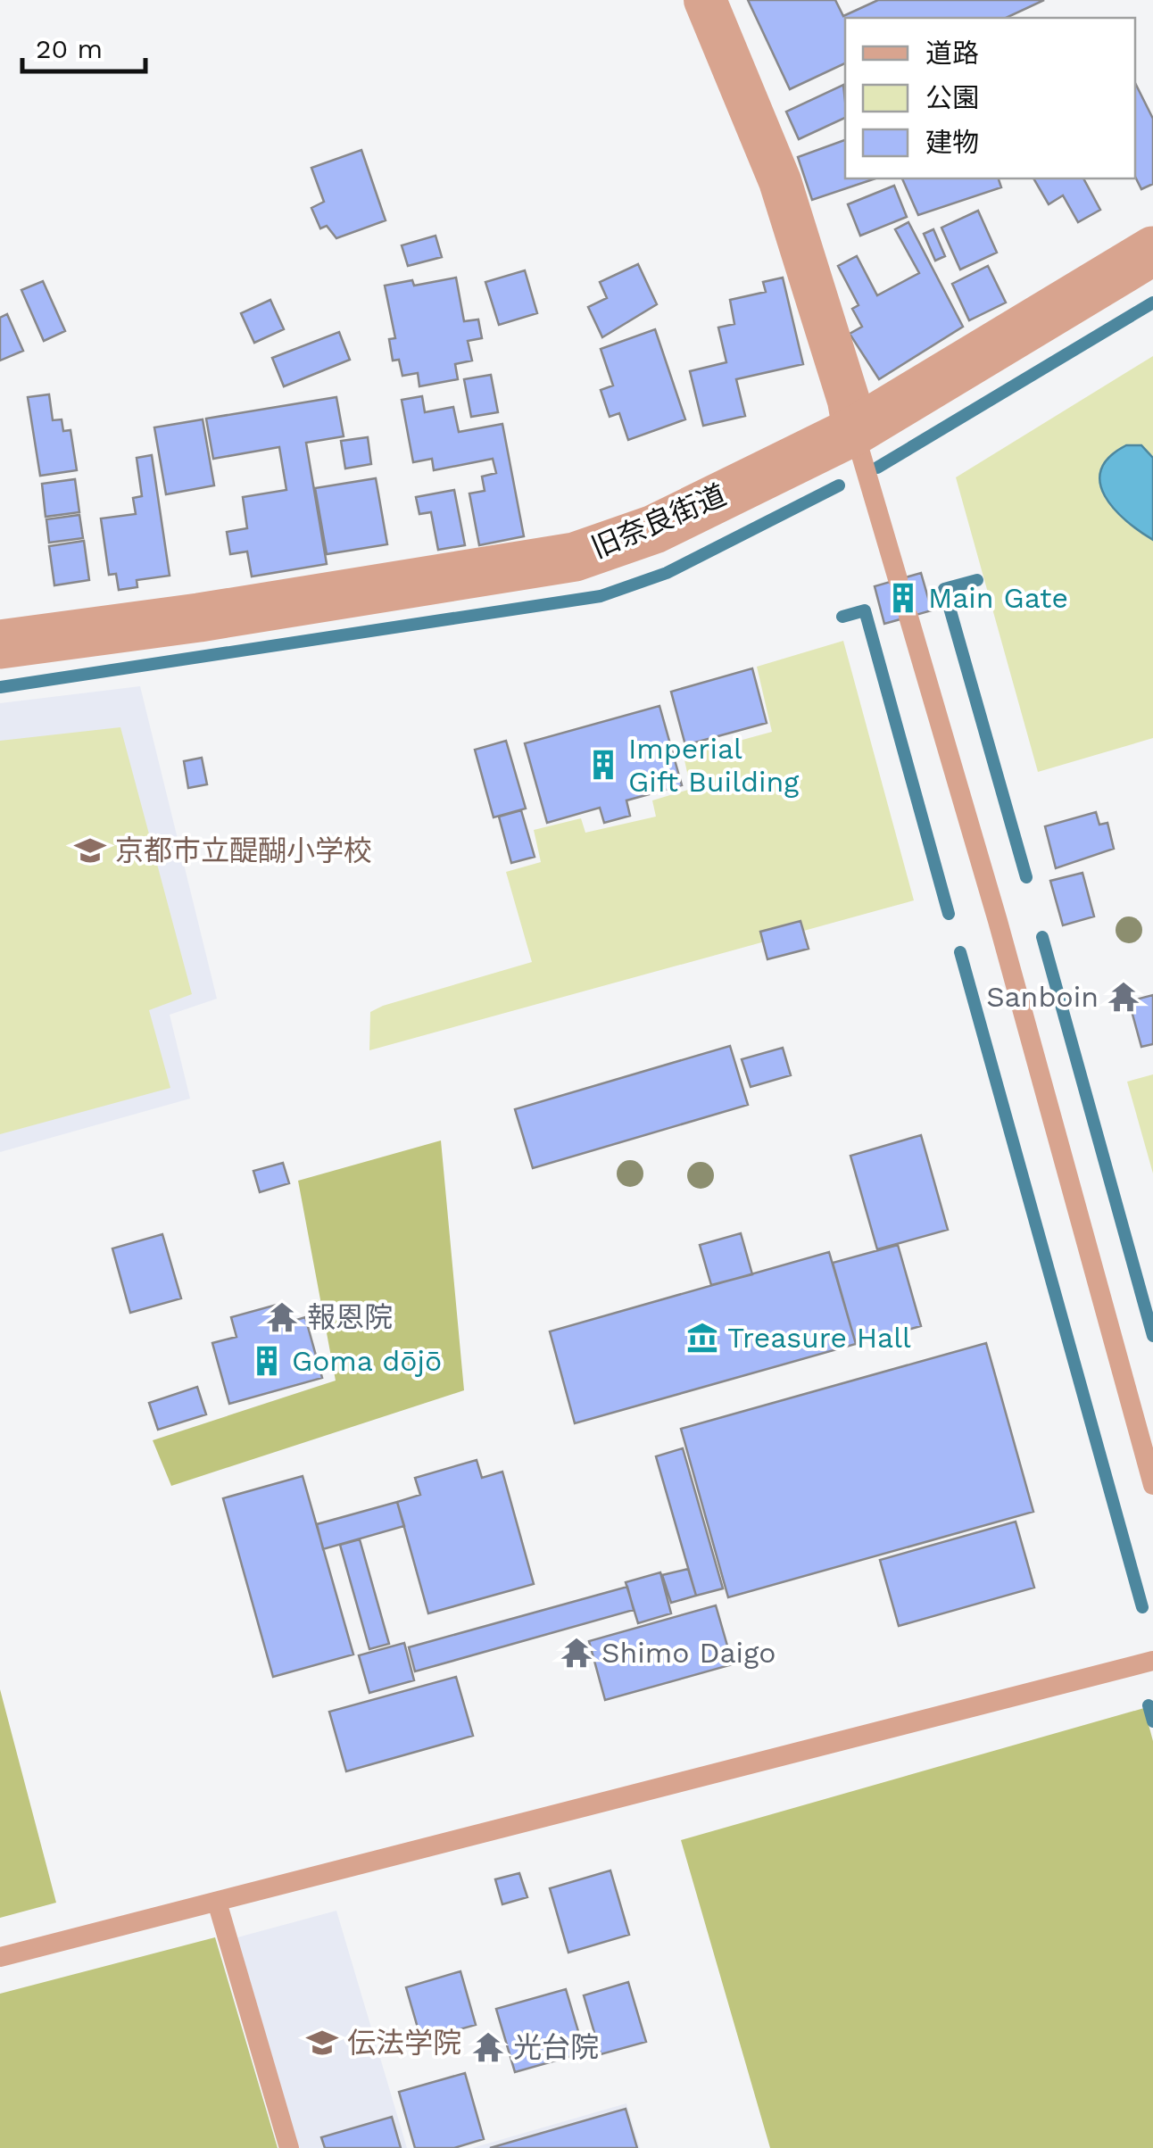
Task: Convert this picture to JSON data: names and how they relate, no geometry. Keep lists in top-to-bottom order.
{
  "streets": {
    "street": ["旧奈良街道"]
  },
  "places": {
    "building": ["Main Gate", "Imperial Gift Building", "Goma dōjō"],
    "school or university": ["京都市立醍醐小学校", "伝法学院"],
    "temple": [
      "Sanboin",
      "報恩院",
      "Shimo Daigo",
      "光台院"
    ],
    "museum": ["Treasure Hall"]
  },
  "legend": ["道路", "公園", "建物"],
  "scale_bar": "20 m"
}
